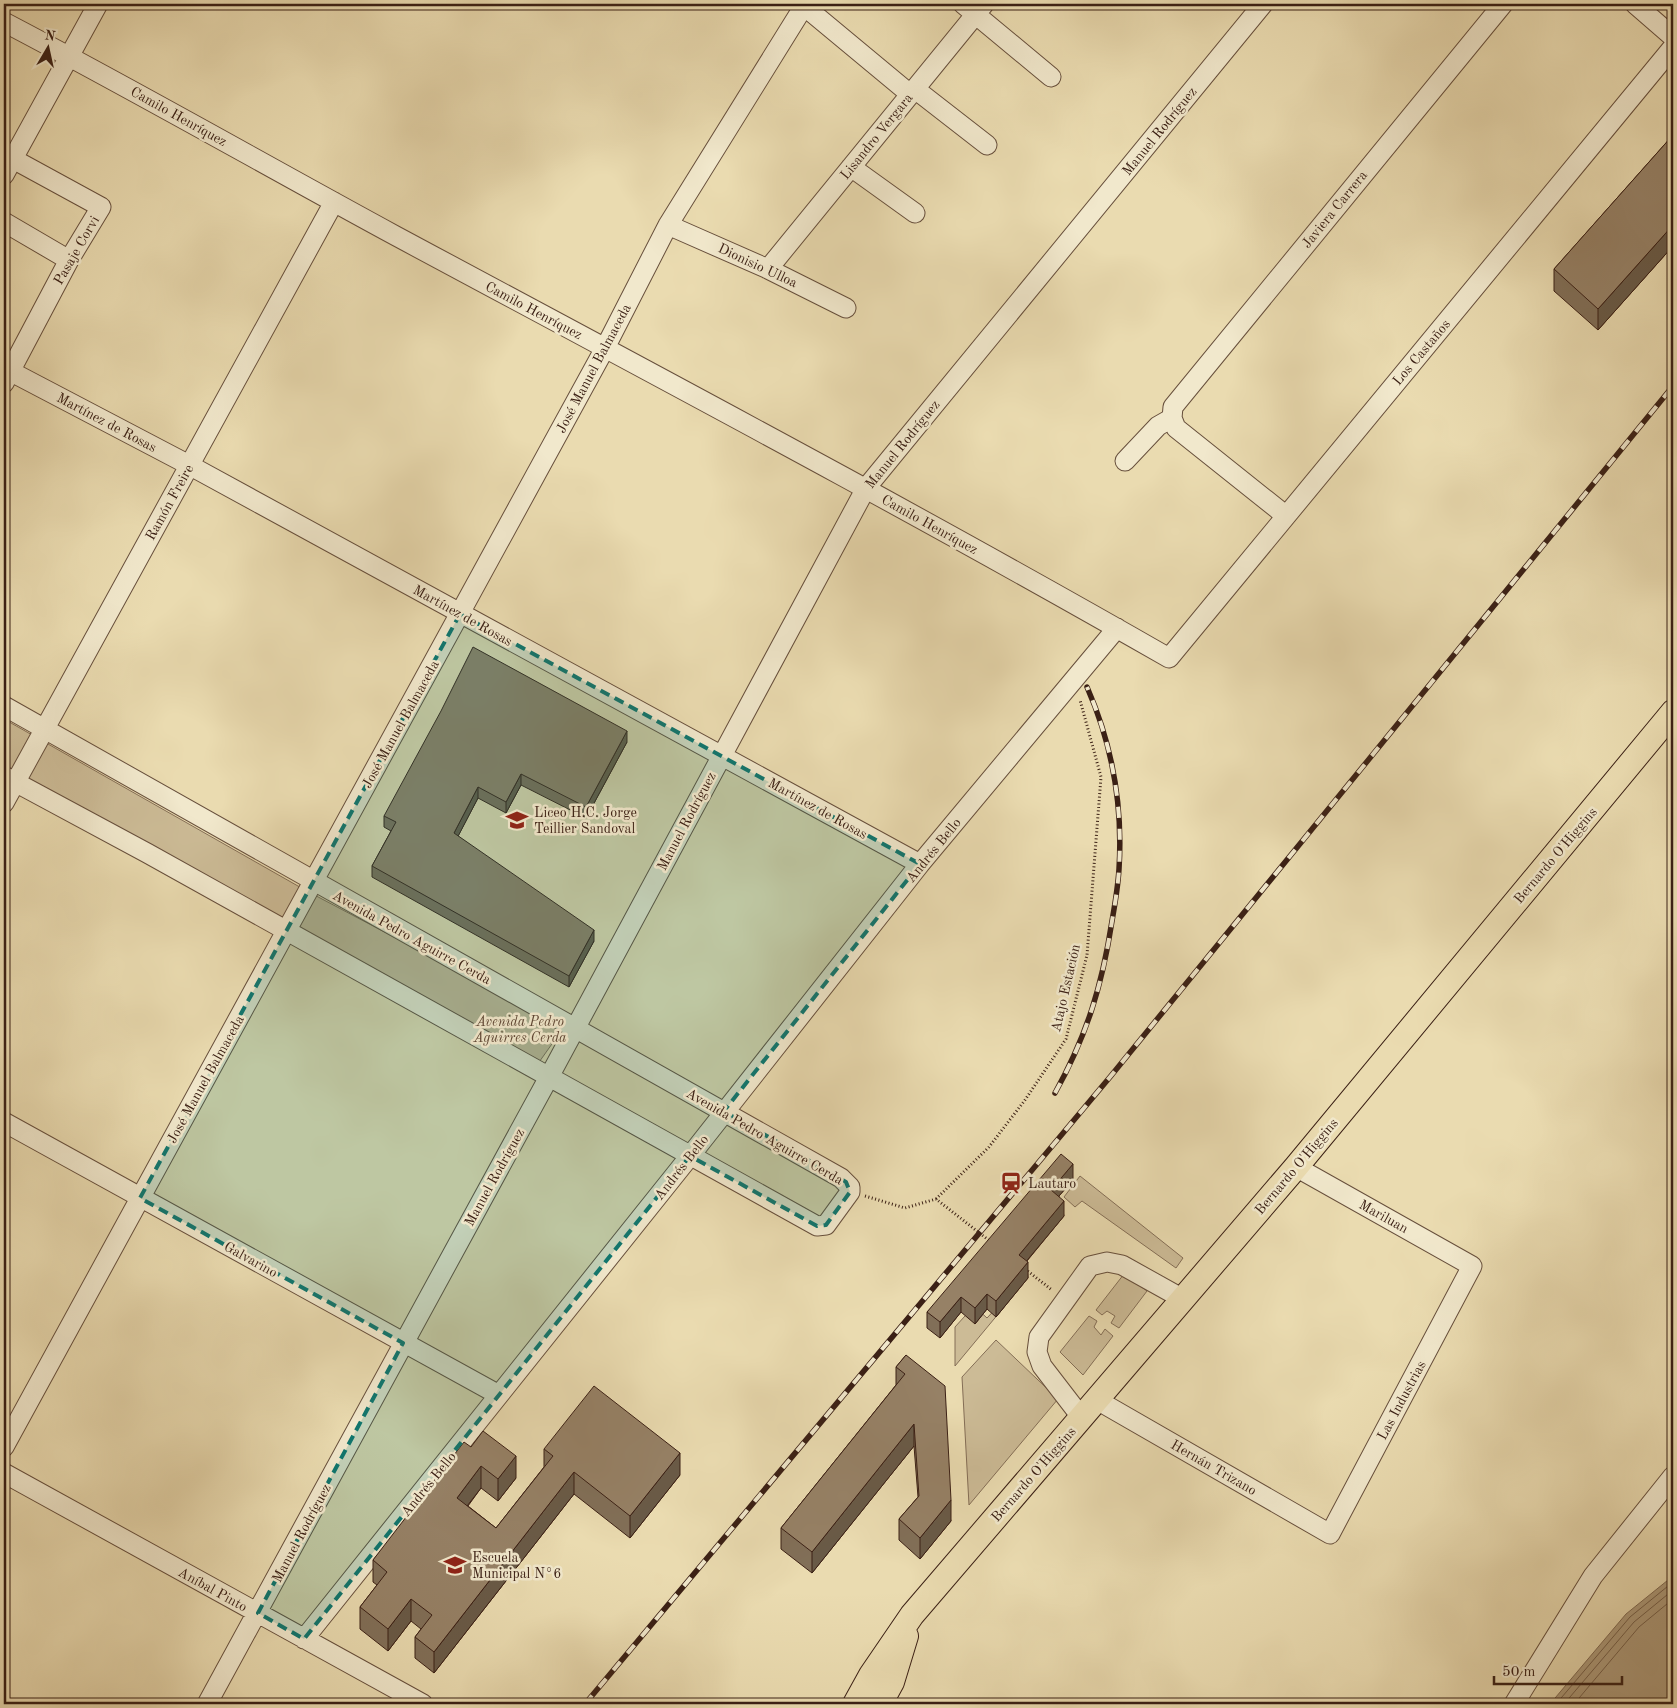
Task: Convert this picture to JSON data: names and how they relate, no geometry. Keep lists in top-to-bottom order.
{
  "streets": {
    "main road": ["Bernardo O'Higgins"],
    "street": [
      "Camilo Henríquez",
      "Manuel Rodríguez",
      "Lisandro Vergara",
      "Javiera Carrera",
      "Pasaje Corvi",
      "Dionisio Ulloa",
      "Los Castaños",
      "José Manuel Balmaceda",
      "Martínez de Rosas",
      "Ramón Freire",
      "Andrés Bello",
      "Avenida Pedro Aguirre Cerda",
      "Mariluan",
      "Galvarino",
      "Las Industrias",
      "Hernán Trizano",
      "Aníbal Pinto"
    ],
    "path": ["Atajo Estación"]
  },
  "crossings": [
    ["Camilo Henríquez", "Manuel Rodríguez"],
    ["Camilo Henríquez", "Los Castaños"],
    ["Camilo Henríquez", "José Manuel Balmaceda"],
    ["Camilo Henríquez", "Ramón Freire"],
    ["Camilo Henríquez", "Andrés Bello"],
    ["Manuel Rodríguez", "Martínez de Rosas"],
    ["Manuel Rodríguez", "Avenida Pedro Aguirre Cerda"],
    ["Manuel Rodríguez", "Galvarino"],
    ["Manuel Rodríguez", "Aníbal Pinto"],
    ["Lisandro Vergara", "Dionisio Ulloa"],
    ["Lisandro Vergara", "José Manuel Balmaceda"],
    ["Pasaje Corvi", "Martínez de Rosas"],
    ["Dionisio Ulloa", "José Manuel Balmaceda"],
    ["José Manuel Balmaceda", "Martínez de Rosas"],
    ["José Manuel Balmaceda", "Avenida Pedro Aguirre Cerda"],
    ["José Manuel Balmaceda", "Galvarino"],
    ["Martínez de Rosas", "Ramón Freire"],
    ["Martínez de Rosas", "Andrés Bello"],
    ["Ramón Freire", "Avenida Pedro Aguirre Cerda"],
    ["Andrés Bello", "Avenida Pedro Aguirre Cerda"],
    ["Andrés Bello", "Atajo Estación"],
    ["Andrés Bello", "Galvarino"],
    ["Andrés Bello", "Aníbal Pinto"],
    ["Bernardo O'Higgins", "Mariluan"],
    ["Bernardo O'Higgins", "Hernán Trizano"],
    ["Mariluan", "Las Industrias"],
    ["Las Industrias", "Hernán Trizano"]
  ],
  "parks": ["Avenida Pedro Aguirres Cerda"],
  "places": {
    "school or university": ["Liceo H.C. Jorge Teillier Sandoval", "Escuela Municipal N°6"],
    "station": ["Lautaro"]
  },
  "scale_bar": "50 m",
  "north": "top"
}
